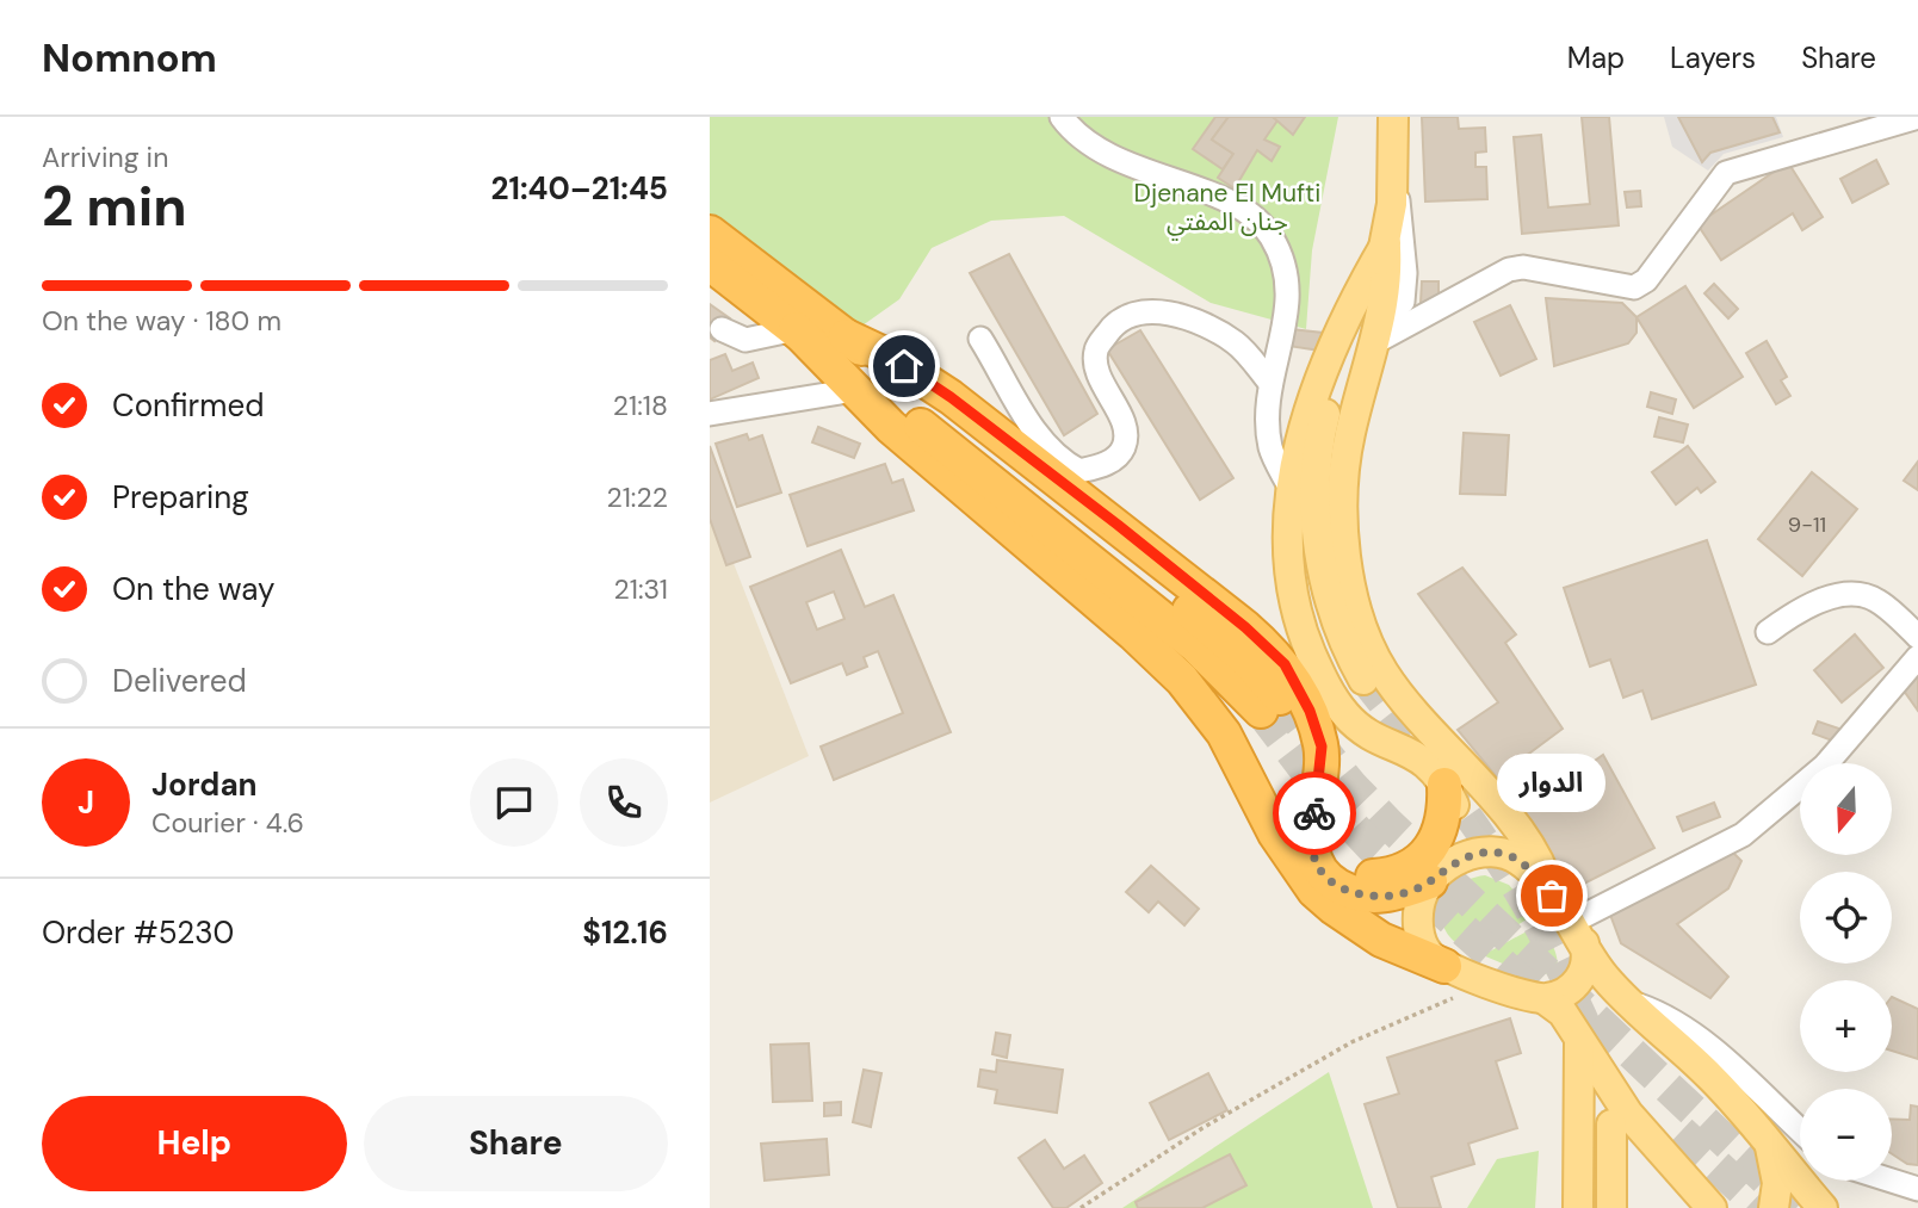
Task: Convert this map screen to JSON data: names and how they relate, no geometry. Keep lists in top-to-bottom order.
{
  "parks": ["Djenane El Mufti جنان المفتي"],
  "places": ["الدوار"],
  "house_numbers": ["9-11"],
  "north": "bottom",
  "page": {
    "header": "Nomnom",
    "nav": ["Map", "Layers", "Share"],
    "heading": ["2 min", "Arriving in", "21:40–21:45"],
    "panel": [
      "Jordan",
      "Courier · 4.6",
      "Order #5230",
      "$12.16"
    ],
    "bar": "On the way · 180 m",
    "list": [
      ["Confirmed", "21:18"],
      ["Preparing", "21:22"],
      ["On the way", "21:31"],
      "Delivered"
    ],
    "bubble": "الدوار",
    "round": "J",
    "map_buttons": ["+", "−"],
    "buttons": ["Help", "Share"]
  }
}
